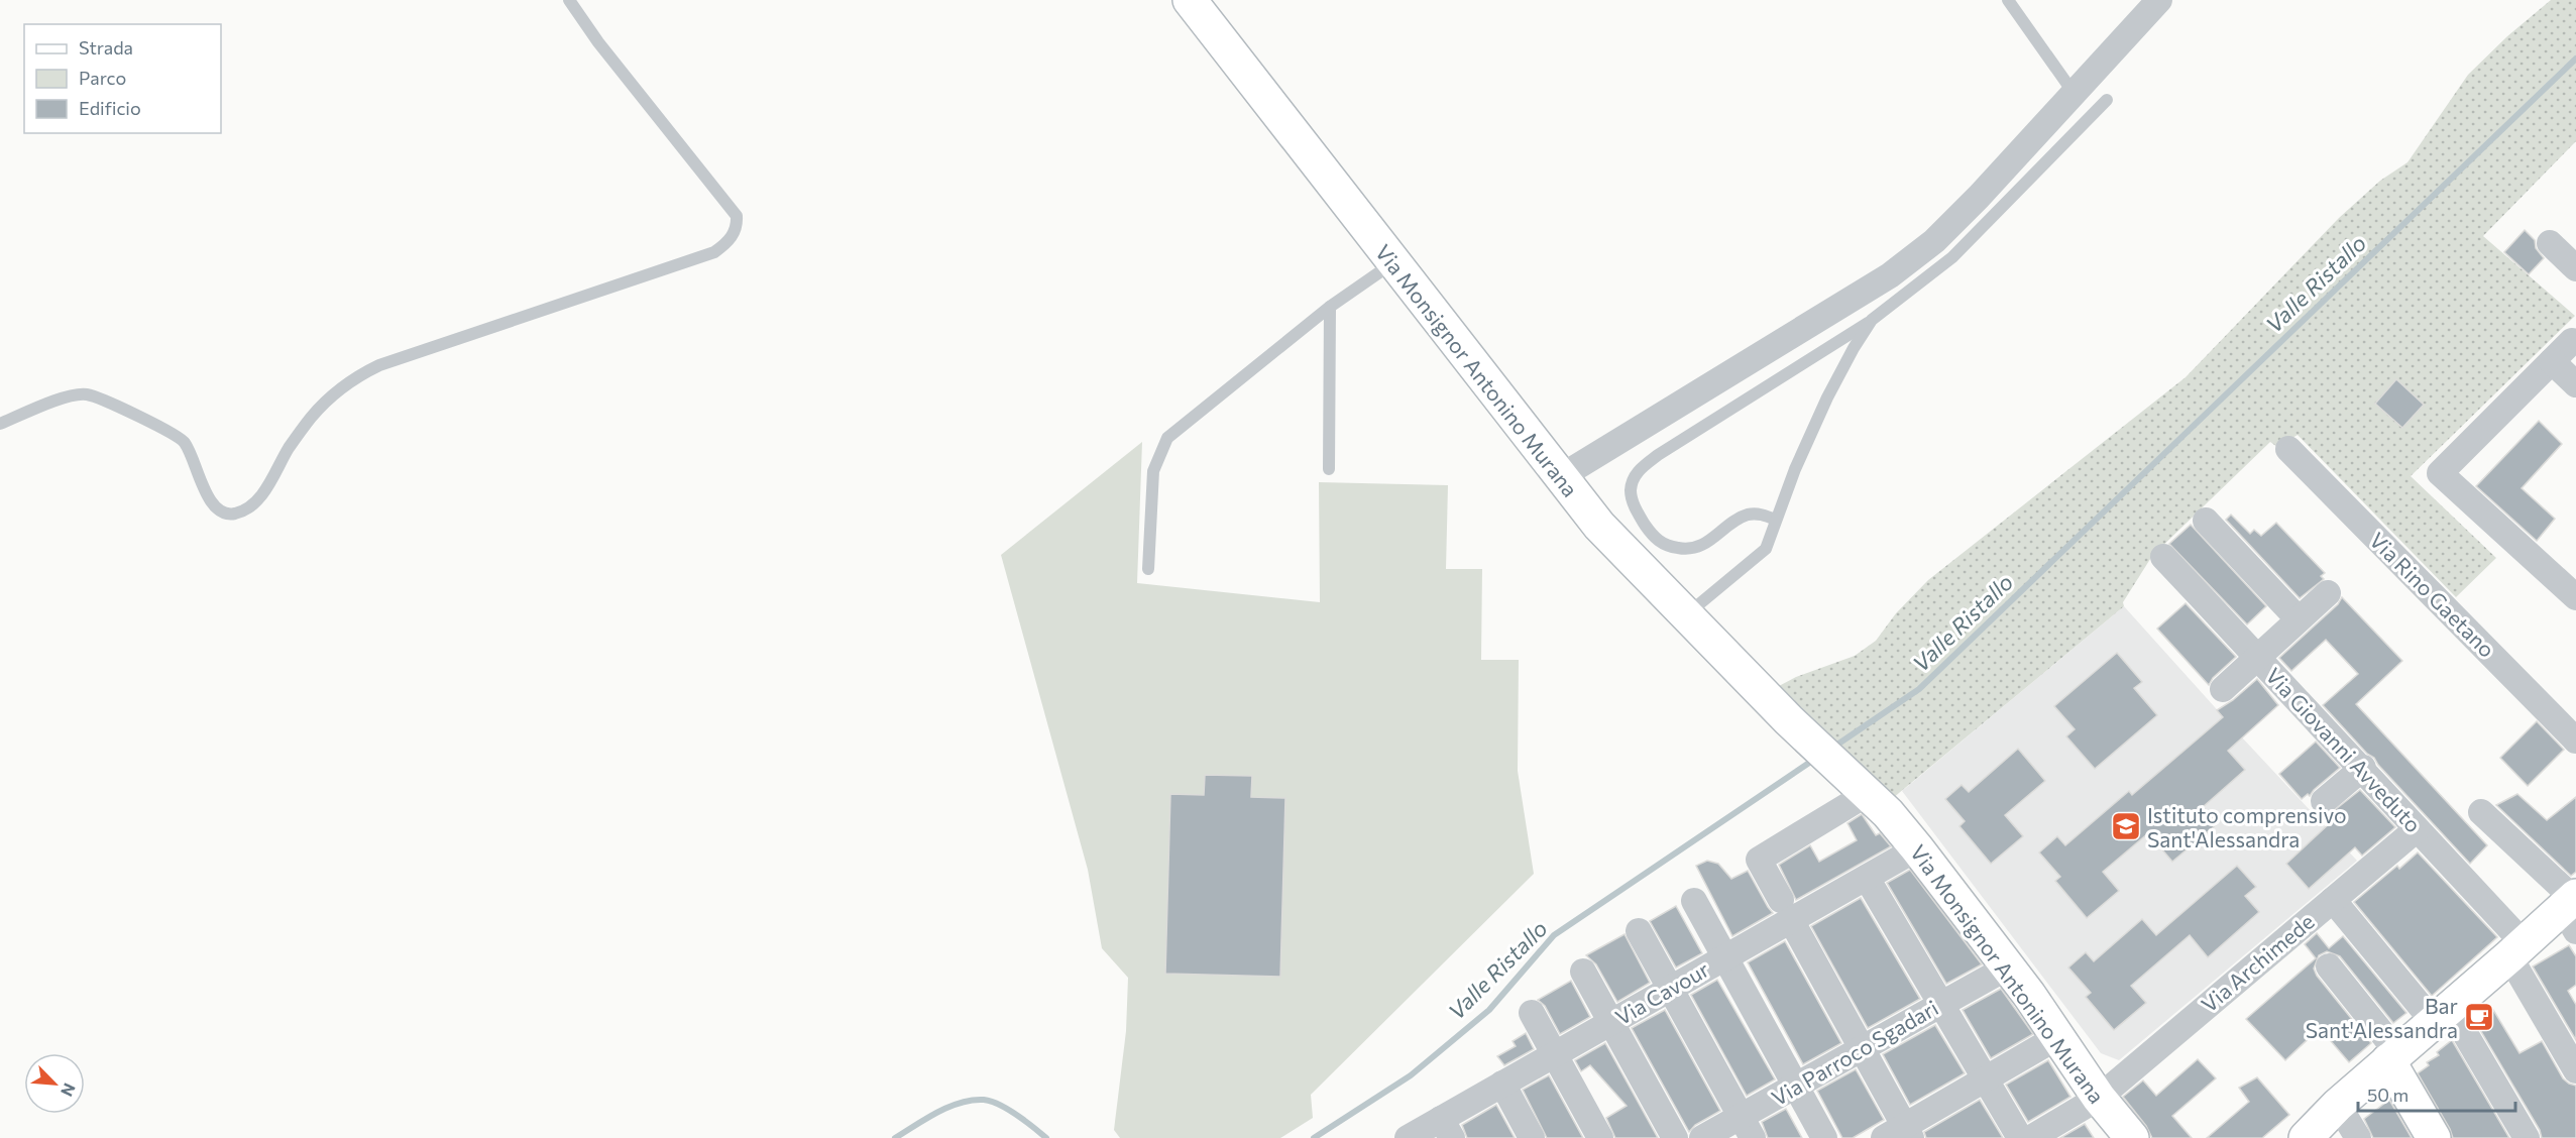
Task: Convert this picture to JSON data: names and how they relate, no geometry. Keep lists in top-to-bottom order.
{
  "streets": {
    "street": [
      "Via Monsignor Antonino Murana",
      "Via Rino Gaetano",
      "Via Giovanni Avveduto",
      "Via Archimede",
      "Via Cavour",
      "Via Parroco Sgadari"
    ]
  },
  "crossings": [
    ["Via Monsignor Antonino Murana", "Via Archimede"],
    ["Via Monsignor Antonino Murana", "Via Cavour"],
    ["Via Monsignor Antonino Murana", "Via Parroco Sgadari"],
    ["Via Giovanni Avveduto", "Via Archimede"]
  ],
  "water": ["Valle Ristallo"],
  "places": {
    "school or university": ["Istituto comprensivo Sant'Alessandra"],
    "cafe": ["Bar Sant'Alessandra"]
  },
  "legend": ["Strada", "Parco", "Edificio"],
  "scale_bar": "50 m",
  "north": "bottom right"
}
